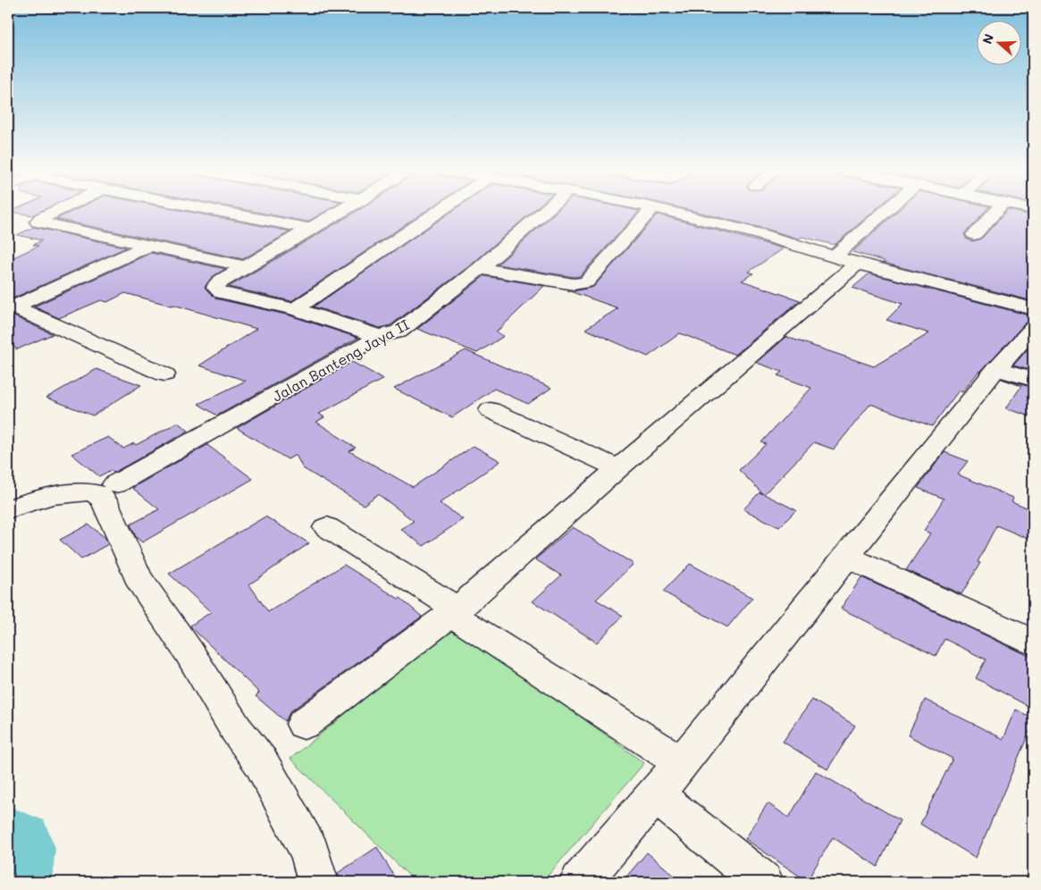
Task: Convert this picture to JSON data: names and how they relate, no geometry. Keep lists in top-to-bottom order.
{
  "streets": {
    "street": ["Jalan Banteng Jaya II"]
  },
  "north": "left"
}
